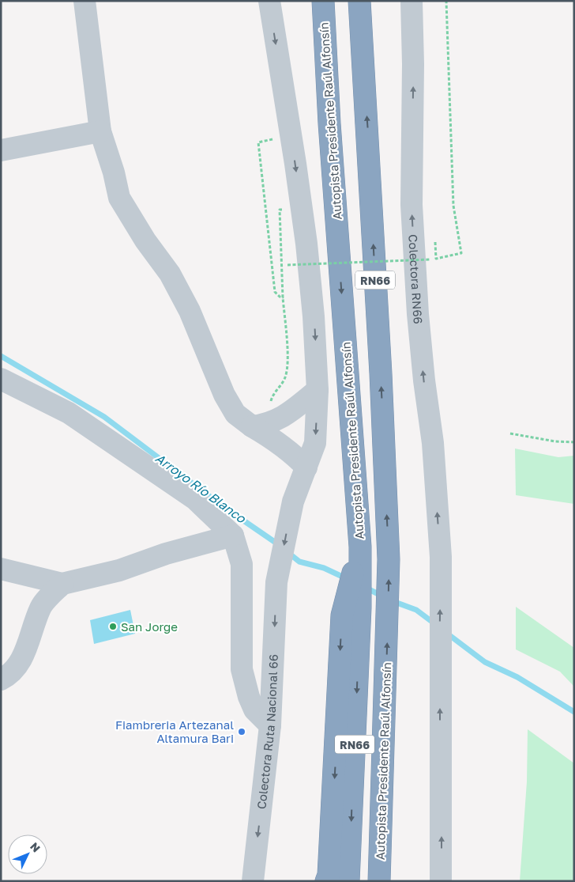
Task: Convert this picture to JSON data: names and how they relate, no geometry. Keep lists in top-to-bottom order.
{
  "streets": {
    "highway": ["Autopista Presidente Raúl Alfonsín", "RN66"],
    "street": ["Colectora RN66", "Colectora Ruta Nacional 66"]
  },
  "one_way": ["Colectora RN66"],
  "water": ["Arroyo Río Blanco"],
  "places": ["San Jorge", "Fiambreria Artezanal Altamura Bari"],
  "north": "top right"
}
